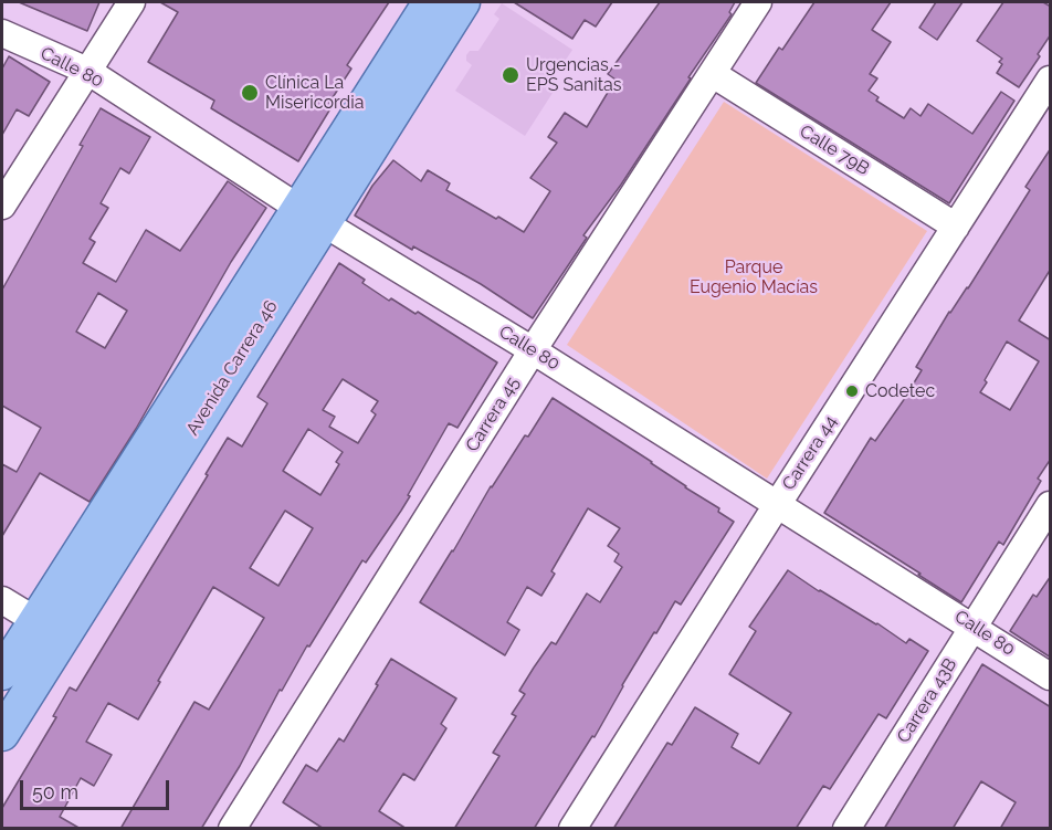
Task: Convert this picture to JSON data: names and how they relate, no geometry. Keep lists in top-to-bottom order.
{
  "streets": {
    "main road": ["Avenida Carrera 46"],
    "street": [
      "Calle 80",
      "Calle 79B",
      "Carrera 45",
      "Carrera 44",
      "Carrera 43B"
    ]
  },
  "crossings": [
    ["Calle 80", "Avenida Carrera 46"],
    ["Calle 80", "Carrera 45"],
    ["Calle 80", "Carrera 44"],
    ["Calle 80", "Carrera 43B"],
    ["Calle 79B", "Carrera 45"],
    ["Calle 79B", "Carrera 44"]
  ],
  "parks": ["Parque Eugenio Macías"],
  "places": ["Urgencias - EPS Sanitas", "Clínica La Misericordia", "Codetec"],
  "scale_bar": "50 m"
}
